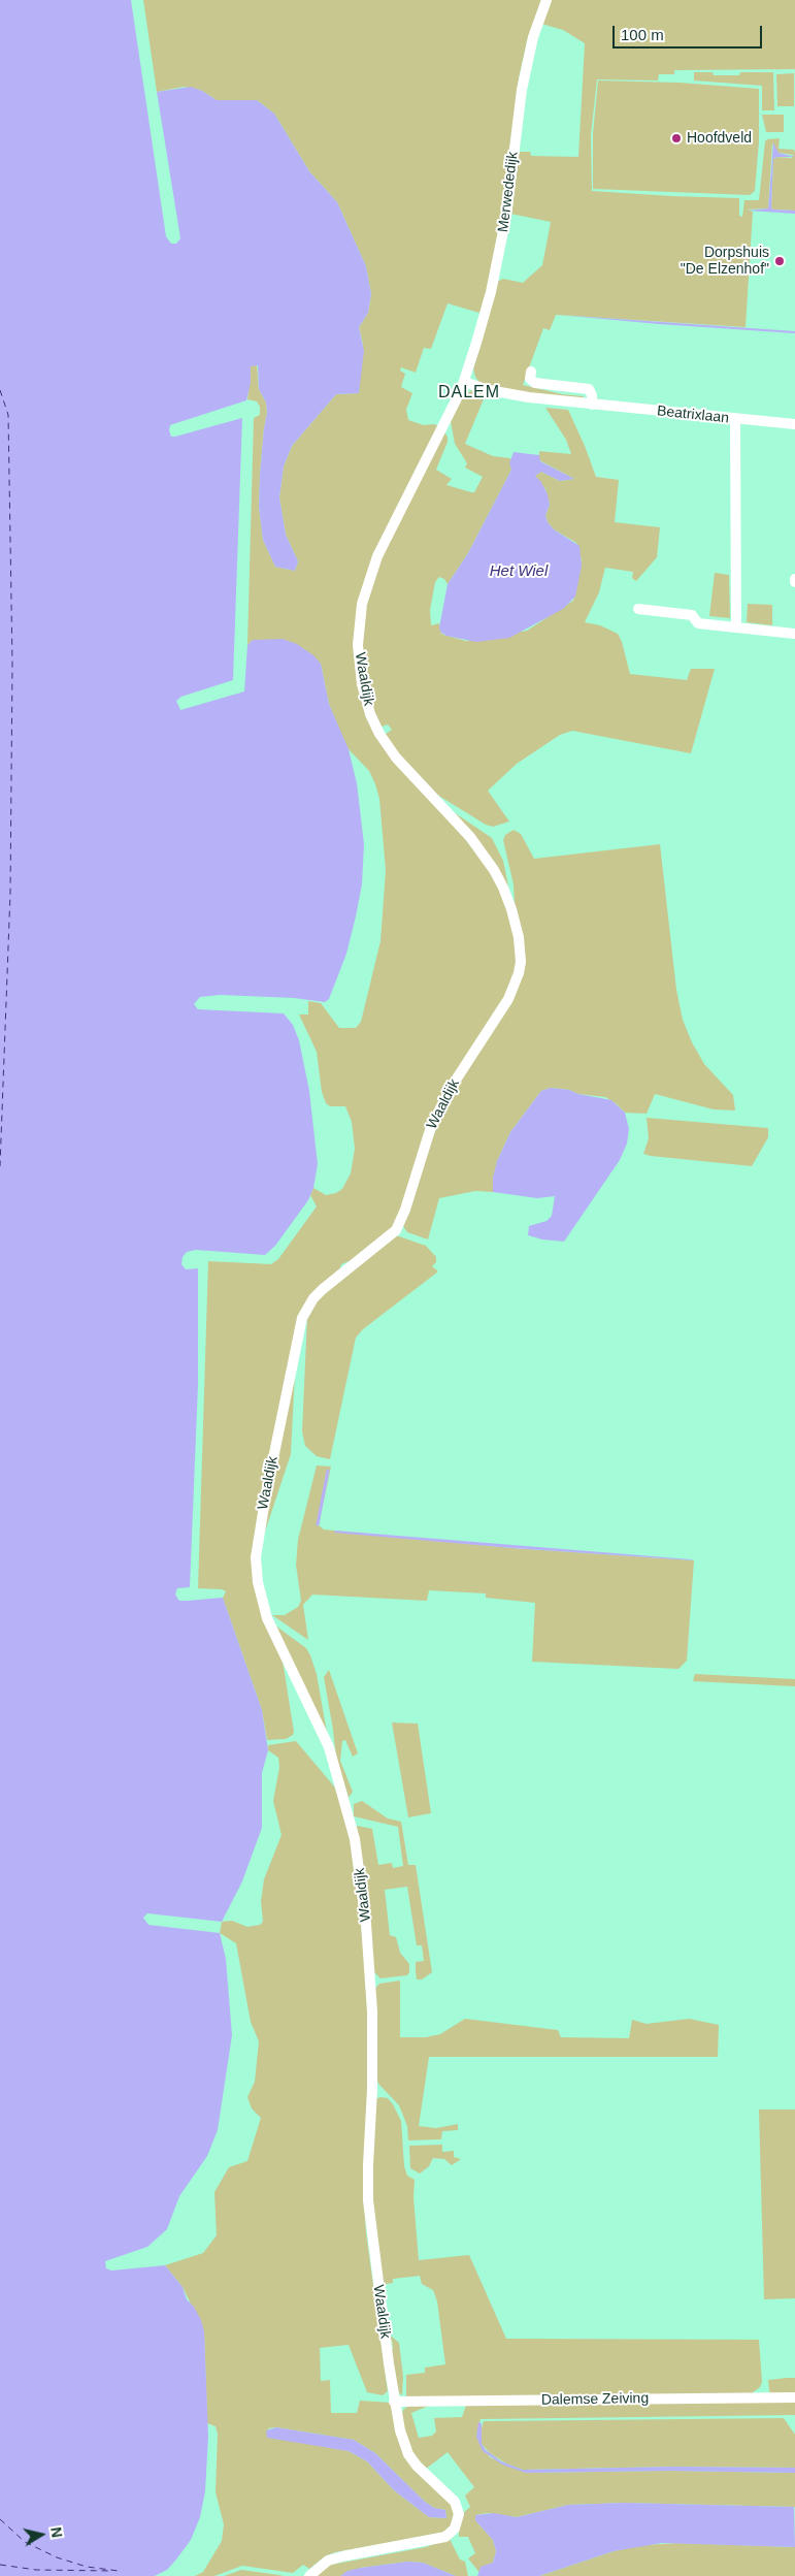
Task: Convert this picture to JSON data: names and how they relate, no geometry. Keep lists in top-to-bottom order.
{
  "streets": {
    "street": [
      "Merwededijk",
      "Beatrixlaan",
      "Waaldijk",
      "Dalemse Zeiving"
    ]
  },
  "crossings": [
    ["Merwededijk", "Beatrixlaan"],
    ["Merwededijk", "Waaldijk"],
    ["Beatrixlaan", "Waaldijk"],
    ["Waaldijk", "Dalemse Zeiving"]
  ],
  "districts": ["DALEM"],
  "water": ["Het Wiel"],
  "places": ["Hoofdveld", "Dorpshuis \"De Elzenhof\""],
  "scale_bar": "100 m",
  "north": "right"
}
